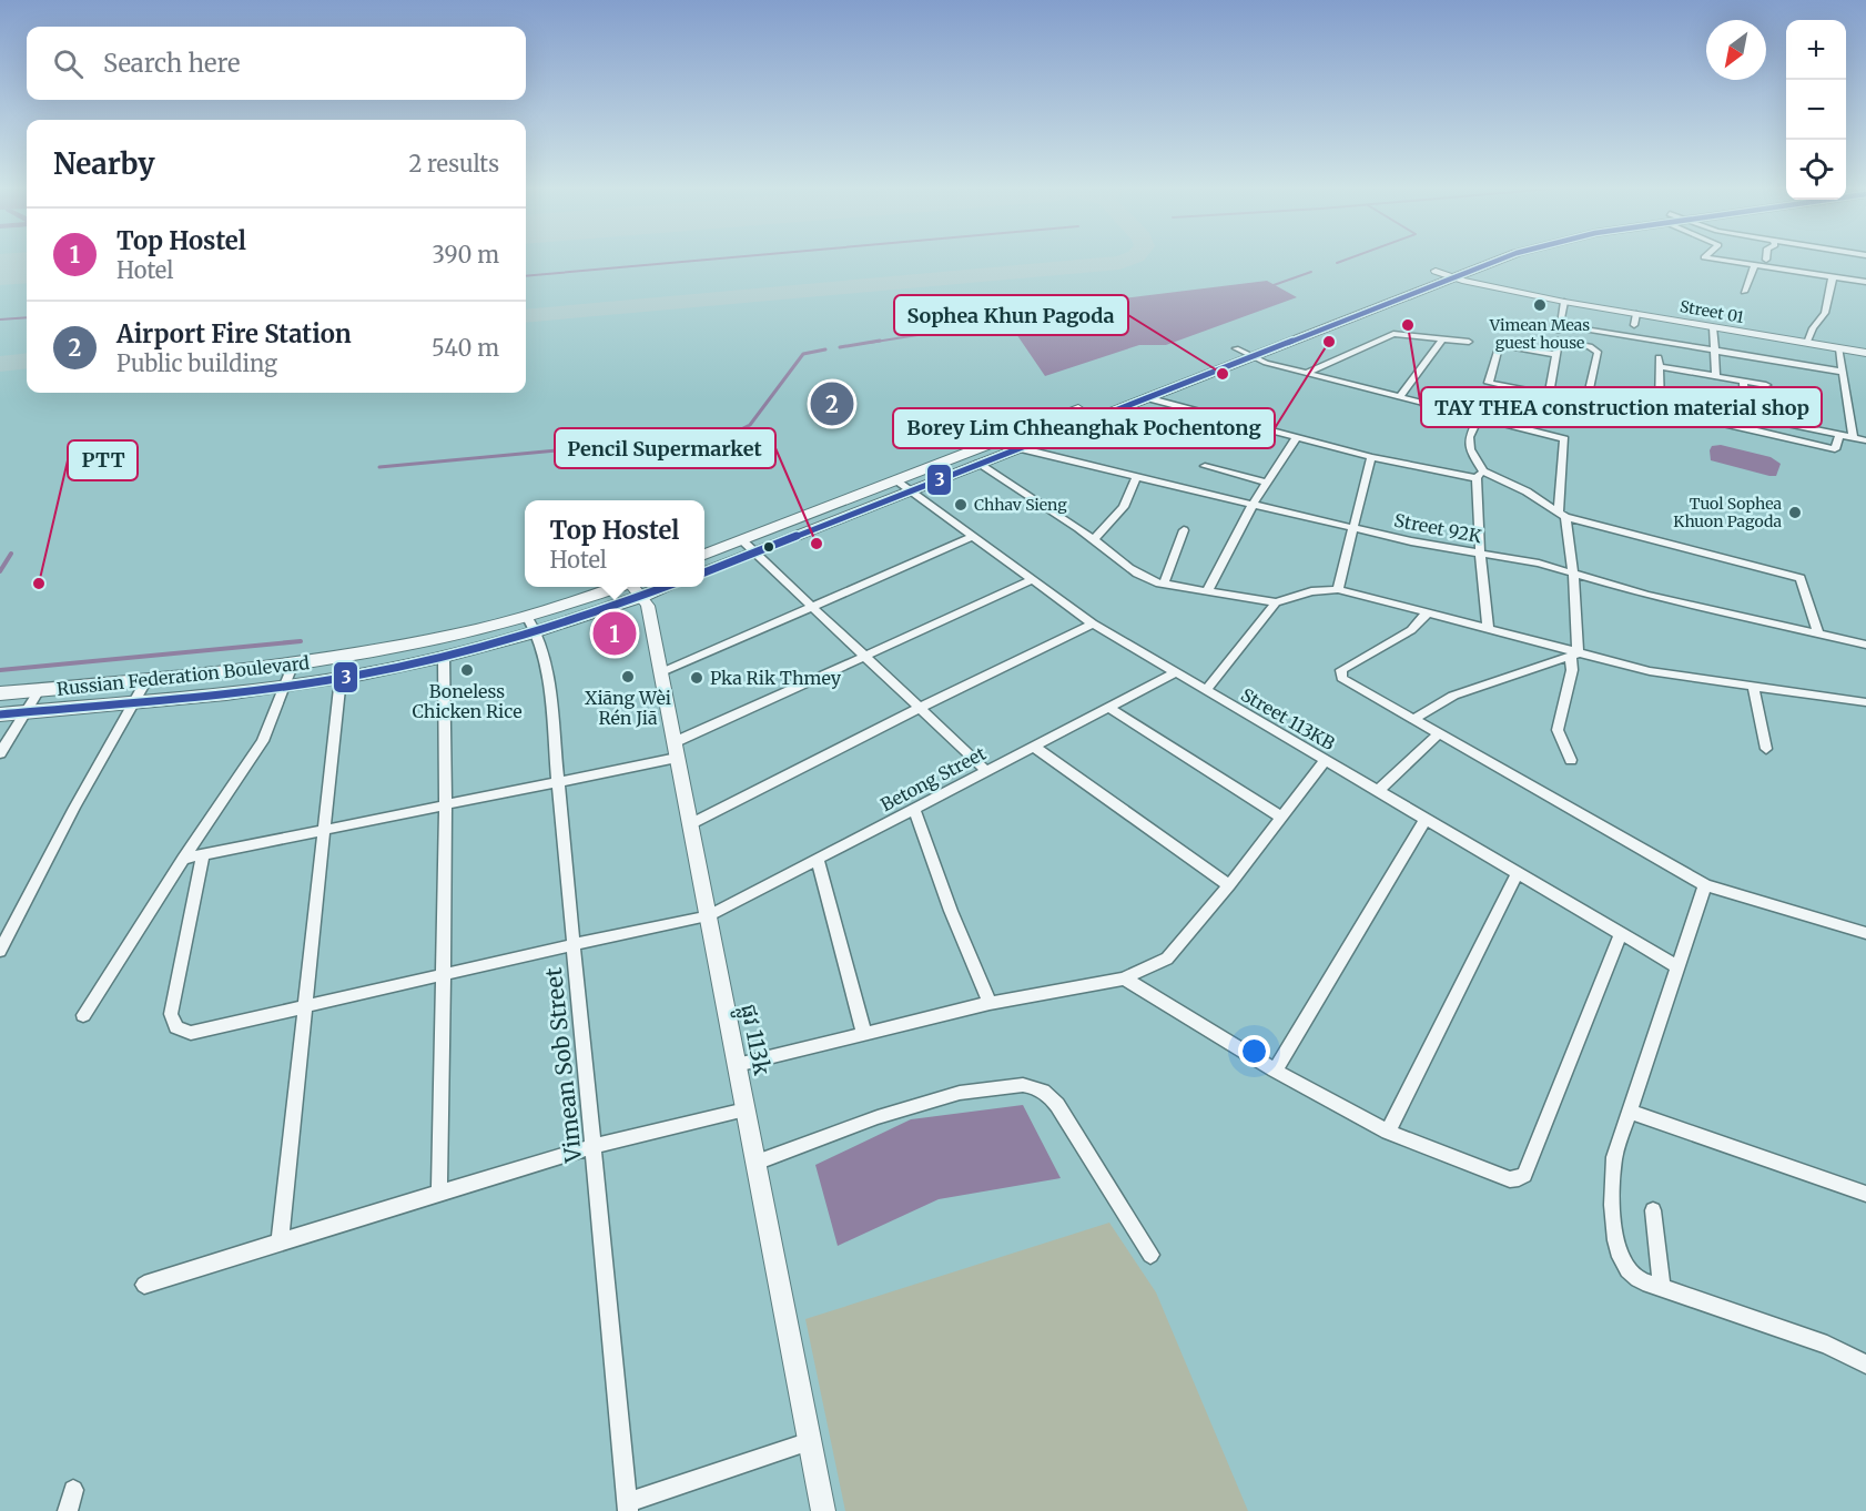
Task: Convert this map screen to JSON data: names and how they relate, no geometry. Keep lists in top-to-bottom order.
{
  "streets": {
    "highway": ["Russian Federation Boulevard"],
    "street": [
      "Street 01",
      "Street 92K",
      "Street 113KB",
      "Betong Street",
      "ផ្លូវ 113k",
      "Vimean Sob Street"
    ]
  },
  "crossings": [
    ["Russian Federation Boulevard", "ផ្លូវ 113k"],
    ["Russian Federation Boulevard", "Vimean Sob Street"],
    ["Street 113KB", "Betong Street"],
    ["Betong Street", "ផ្លូវ 113k"],
    ["Betong Street", "Vimean Sob Street"]
  ],
  "places": [
    "Vimean Meas guest house",
    "TAY THEA construction material shop",
    "Borey Lim Chheanghak Pochentong",
    "Sophea Khun Pagoda",
    "Chhav Sieng",
    "Tuol Sophea Khuon Pagoda",
    "Pencil Supermarket",
    "PTT",
    "Boneless Chicken Rice",
    "Xiāng Wèi Rén Jiā",
    "Pka Rik Thmey"
  ],
  "lines": ["transit line 3"],
  "north": "bottom left",
  "page": {
    "map_buttons": ["+", "−"],
    "search": "Search here",
    "heading": ["Nearby", "2 results"],
    "list": [
      {
        "mark": "1",
        "name": "Top Hostel",
        "note": "Hotel",
        "value": "390 m"
      },
      {
        "mark": "2",
        "name": "Airport Fire Station",
        "note": "Public building",
        "value": "540 m"
      }
    ],
    "pins": ["2", "1"],
    "popup": ["Top Hostel", "Hotel"]
  }
}
